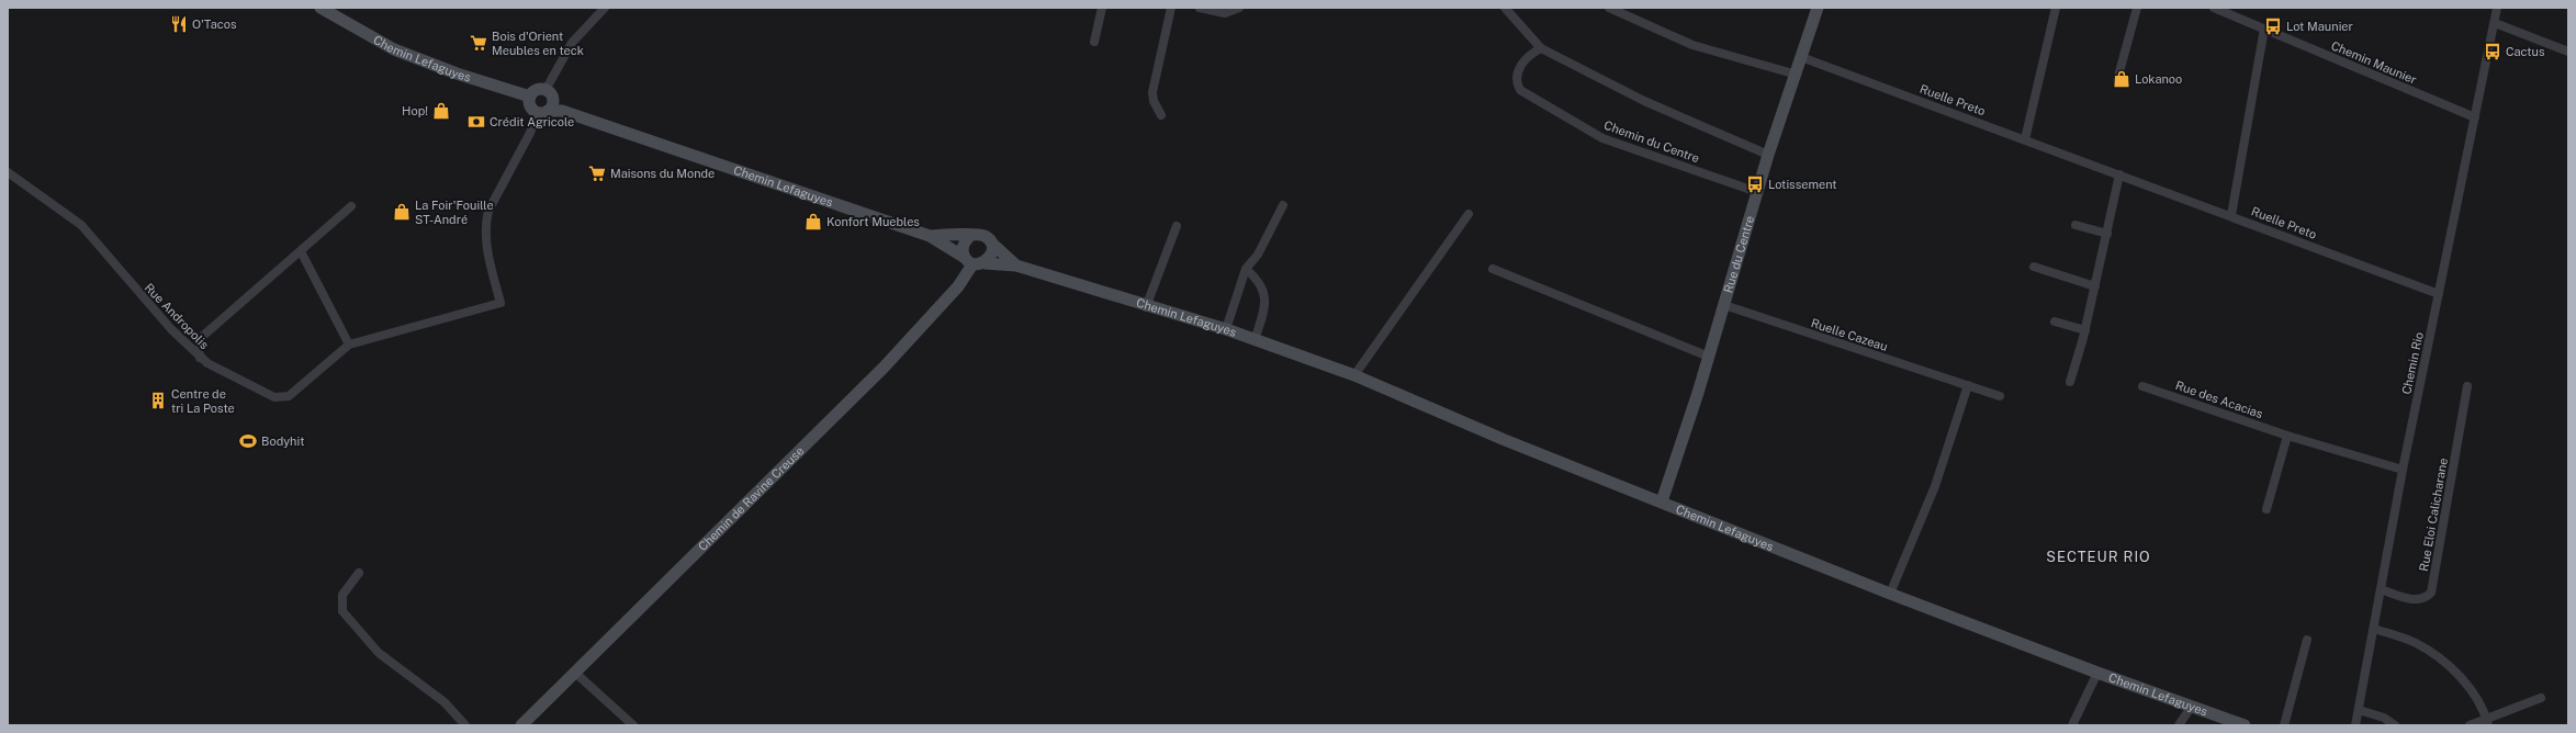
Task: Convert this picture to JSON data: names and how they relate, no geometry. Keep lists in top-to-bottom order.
{
  "streets": {
    "main road": ["Chemin Lefaguyes", "Rue du Centre", "Chemin de Ravine Creuse"],
    "street": [
      "Chemin Maunier",
      "Ruelle Preto",
      "Chemin du Centre",
      "Rue Andropolis",
      "Ruelle Cazeau",
      "Chemin Rio",
      "Rue des Acacias",
      "Rue Eloi Calicharane"
    ]
  },
  "crossings": [
    ["Chemin Lefaguyes", "Rue du Centre"],
    ["Chemin Lefaguyes", "Rue Andropolis"],
    ["Chemin Lefaguyes", "Chemin de Ravine Creuse"],
    ["Chemin Maunier", "Chemin Rio"],
    ["Ruelle Preto", "Rue du Centre"],
    ["Ruelle Preto", "Chemin Rio"],
    ["Chemin du Centre", "Rue du Centre"],
    ["Rue du Centre", "Ruelle Cazeau"],
    ["Chemin Rio", "Rue des Acacias"],
    ["Chemin Rio", "Rue Eloi Calicharane"]
  ],
  "districts": ["SECTEUR RIO"],
  "places": {
    "restaurant": ["O'Tacos"],
    "bus stop": ["Lot Maunier", "Cactus", "Lotissement"],
    "supermarket": ["Bois d'Orient Meubles en teck", "Maisons du Monde"],
    "shop": [
      "Lokanoo",
      "Hop!",
      "La Foir'Fouille ST-André",
      "Konfort Muebles"
    ],
    "bank": ["Crédit Agricole"],
    "building": ["Centre de tri La Poste"],
    "sports": ["Bodyhit"]
  }
}
